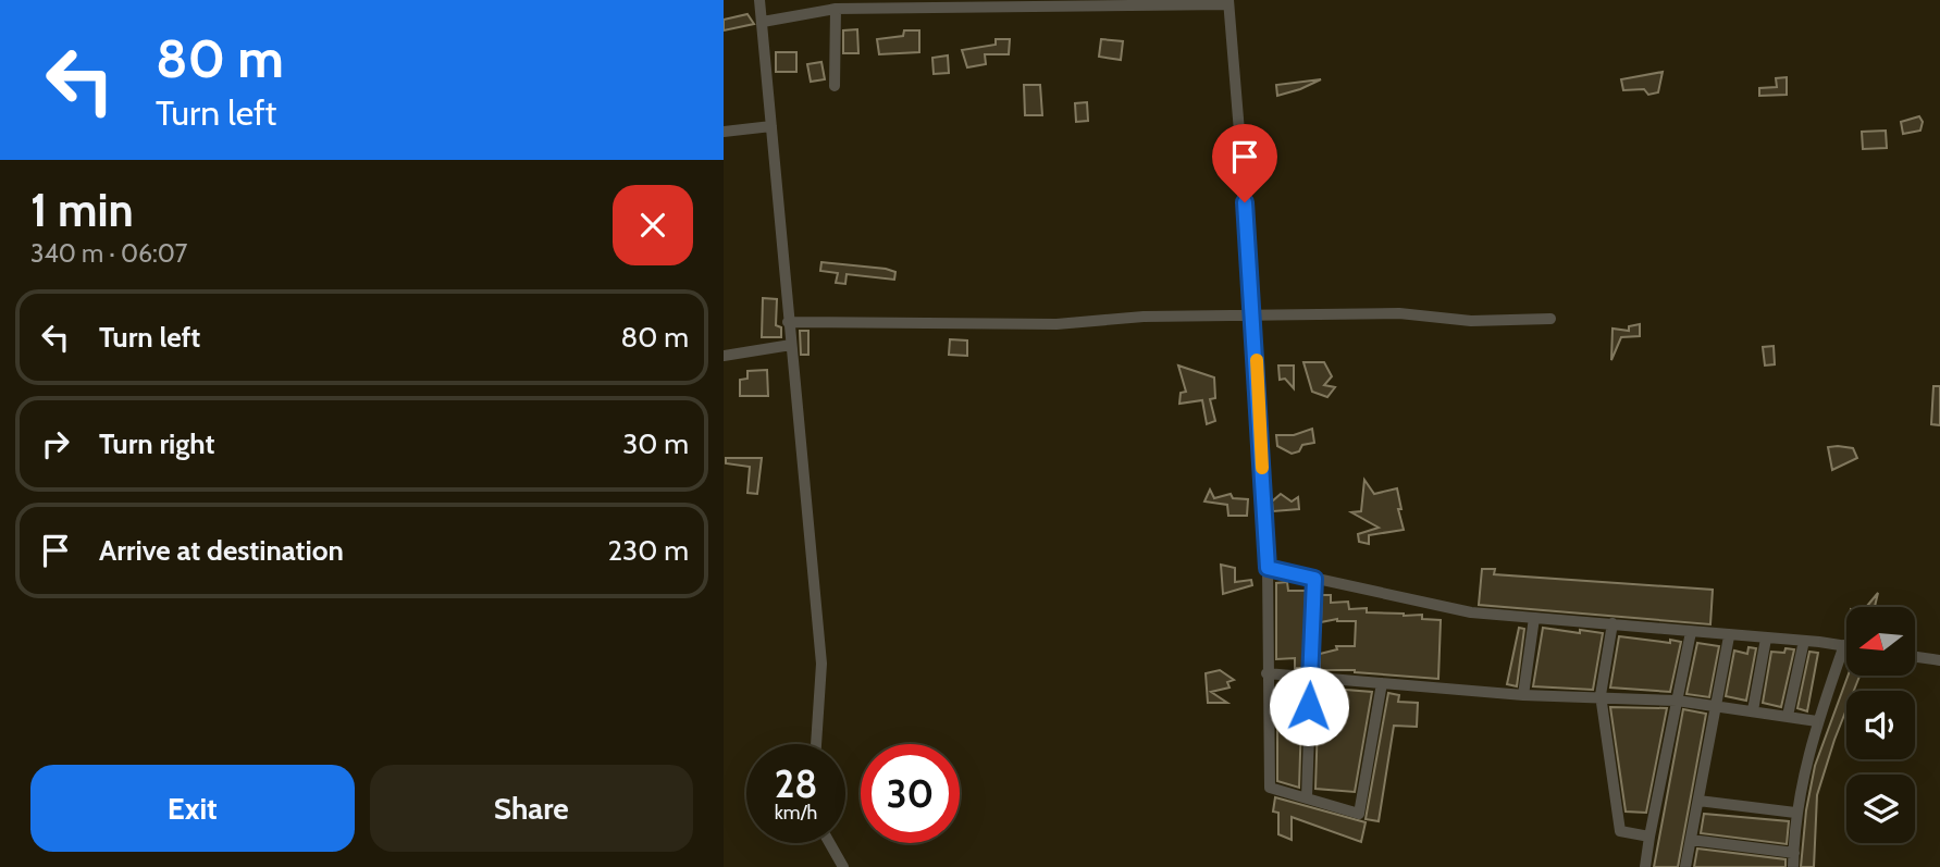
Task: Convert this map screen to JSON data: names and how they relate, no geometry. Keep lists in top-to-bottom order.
{
  "north": "left",
  "page": {
    "turn": ["80 m", "Turn left"],
    "heading": ["1 min", "340 m · 06:07"],
    "list": [
      {
        "name": "Turn left",
        "value": "80 m"
      },
      {
        "name": "Turn right",
        "value": "30 m"
      },
      {
        "name": "Arrive at destination",
        "value": "230 m"
      }
    ],
    "speed": "28 km/h",
    "limit": "30",
    "buttons": ["Exit", "Share"]
  }
}
